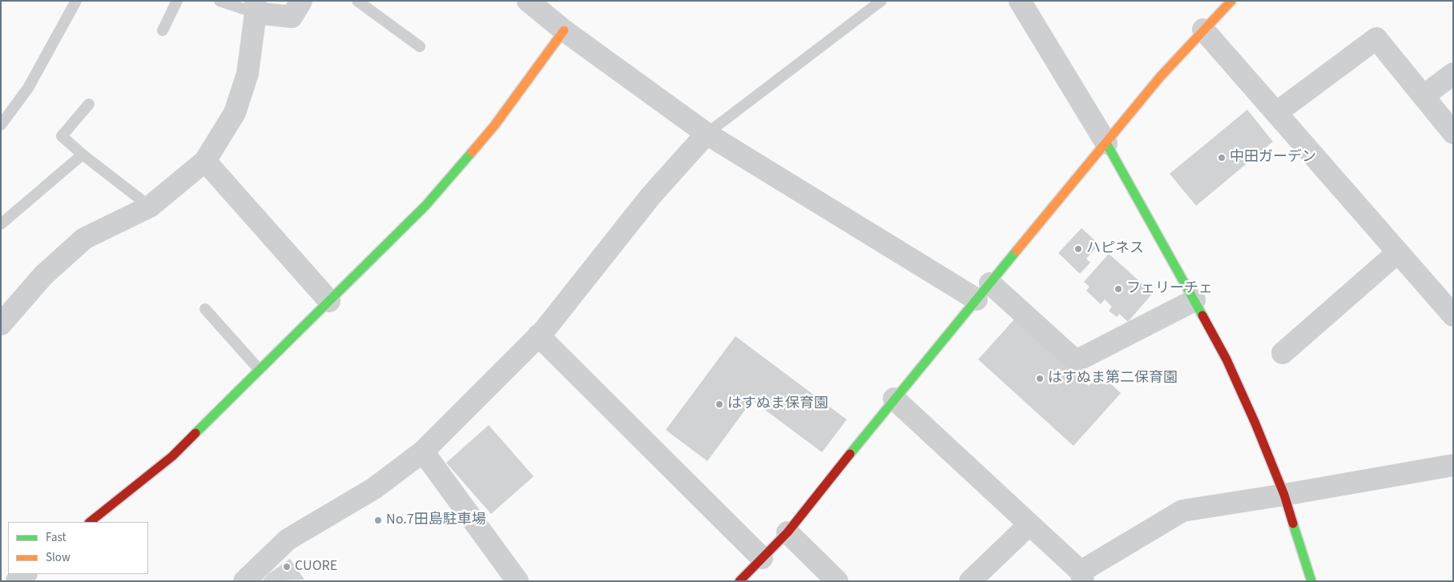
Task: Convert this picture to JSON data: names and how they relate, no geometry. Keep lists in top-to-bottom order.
{
  "places": [
    "中田ガーデン",
    "ハピネス",
    "フェリーチェ",
    "はすぬま第二保育園",
    "はすぬま保育園",
    "No.7田島駐車場",
    "CUORE"
  ],
  "legend": ["Fast", "Slow"]
}
